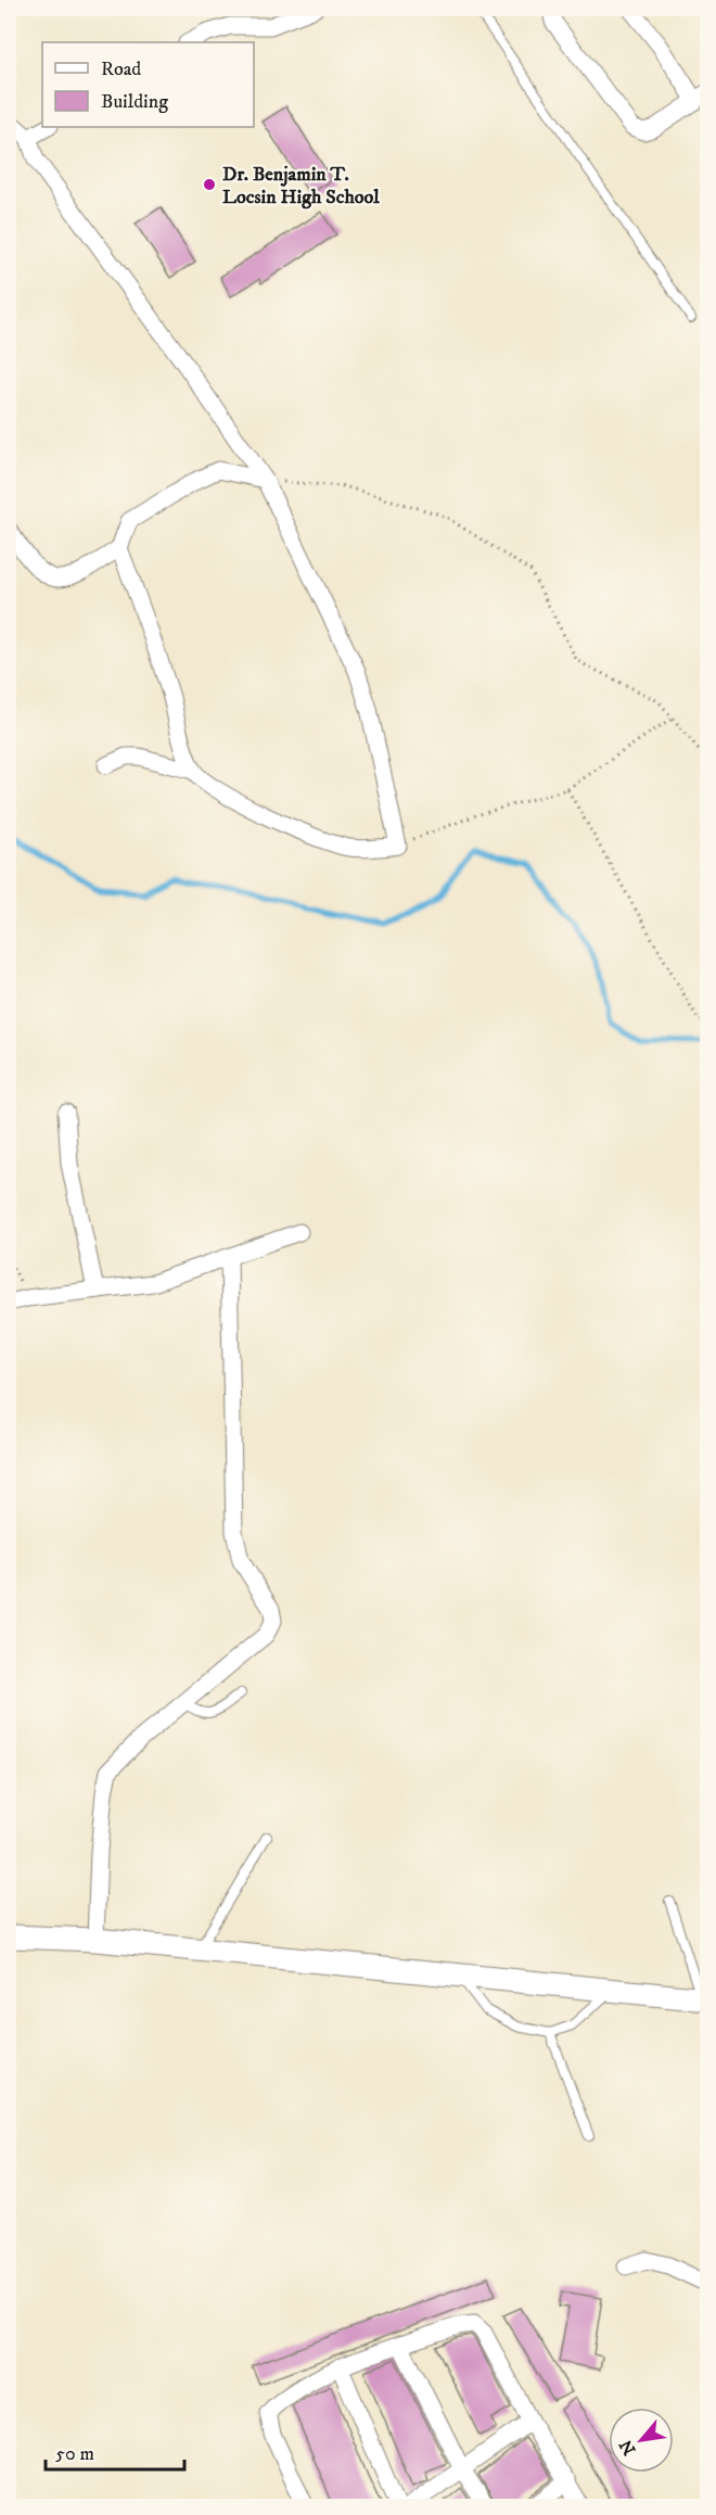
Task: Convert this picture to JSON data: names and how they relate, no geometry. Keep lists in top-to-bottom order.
{
  "places": ["Dr. Benjamin T. Locsin High School"],
  "legend": ["Road", "Building"],
  "scale_bar": "50 m",
  "north": "bottom left"
}
